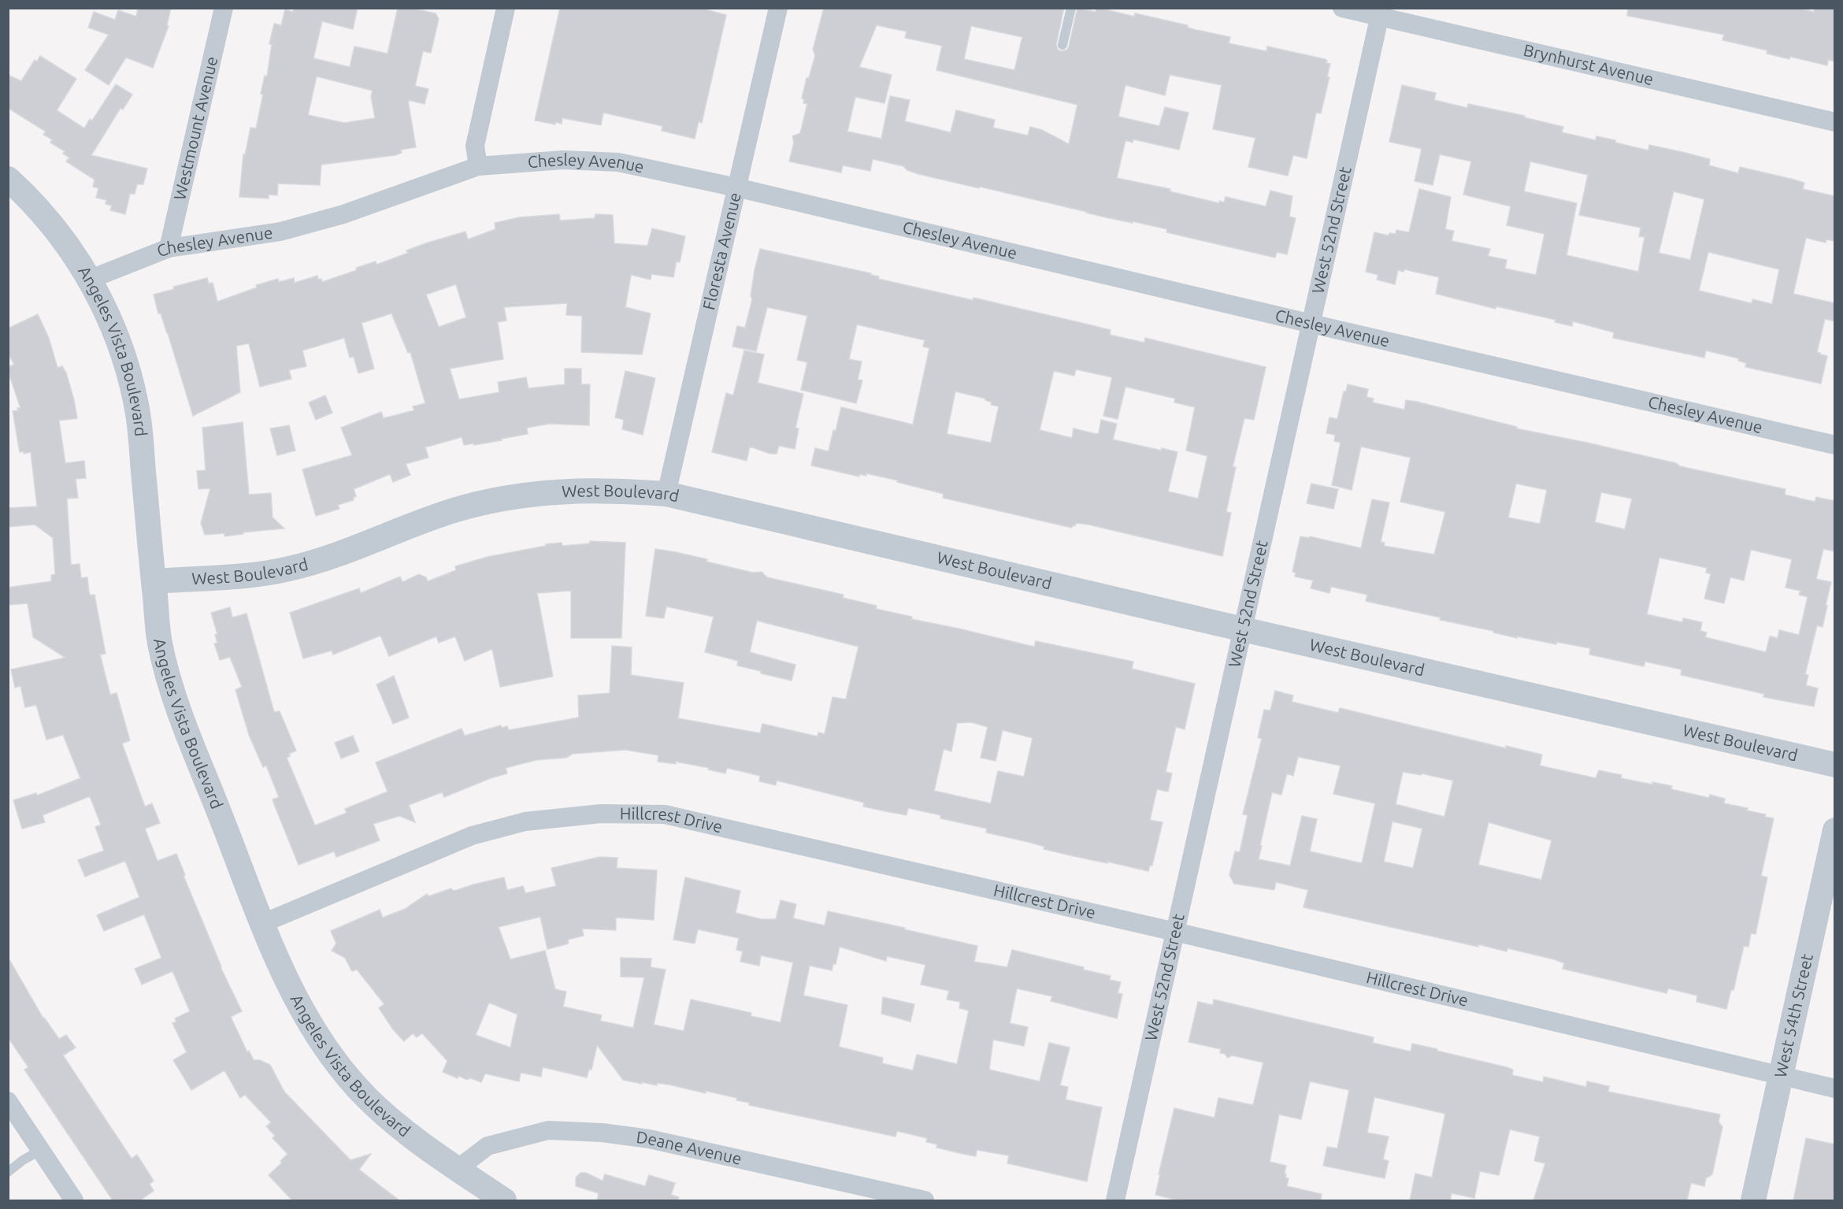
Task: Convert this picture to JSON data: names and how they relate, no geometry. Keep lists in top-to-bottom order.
{
  "streets": {
    "street": [
      "Brynhurst Avenue",
      "Westmount Avenue",
      "Chesley Avenue",
      "West 52nd Street",
      "Floresta Avenue",
      "Angeles Vista Boulevard",
      "West Boulevard",
      "Hillcrest Drive",
      "West 54th Street",
      "Deane Avenue"
    ]
  },
  "crossings": [
    ["Brynhurst Avenue", "West 52nd Street"],
    ["Westmount Avenue", "Chesley Avenue"],
    ["Chesley Avenue", "West 52nd Street"],
    ["Chesley Avenue", "Floresta Avenue"],
    ["Chesley Avenue", "Angeles Vista Boulevard"],
    ["West 52nd Street", "West Boulevard"],
    ["West 52nd Street", "Hillcrest Drive"],
    ["Floresta Avenue", "West Boulevard"],
    ["Angeles Vista Boulevard", "West Boulevard"],
    ["Angeles Vista Boulevard", "Hillcrest Drive"],
    ["Angeles Vista Boulevard", "Deane Avenue"],
    ["Hillcrest Drive", "West 54th Street"]
  ]
}
